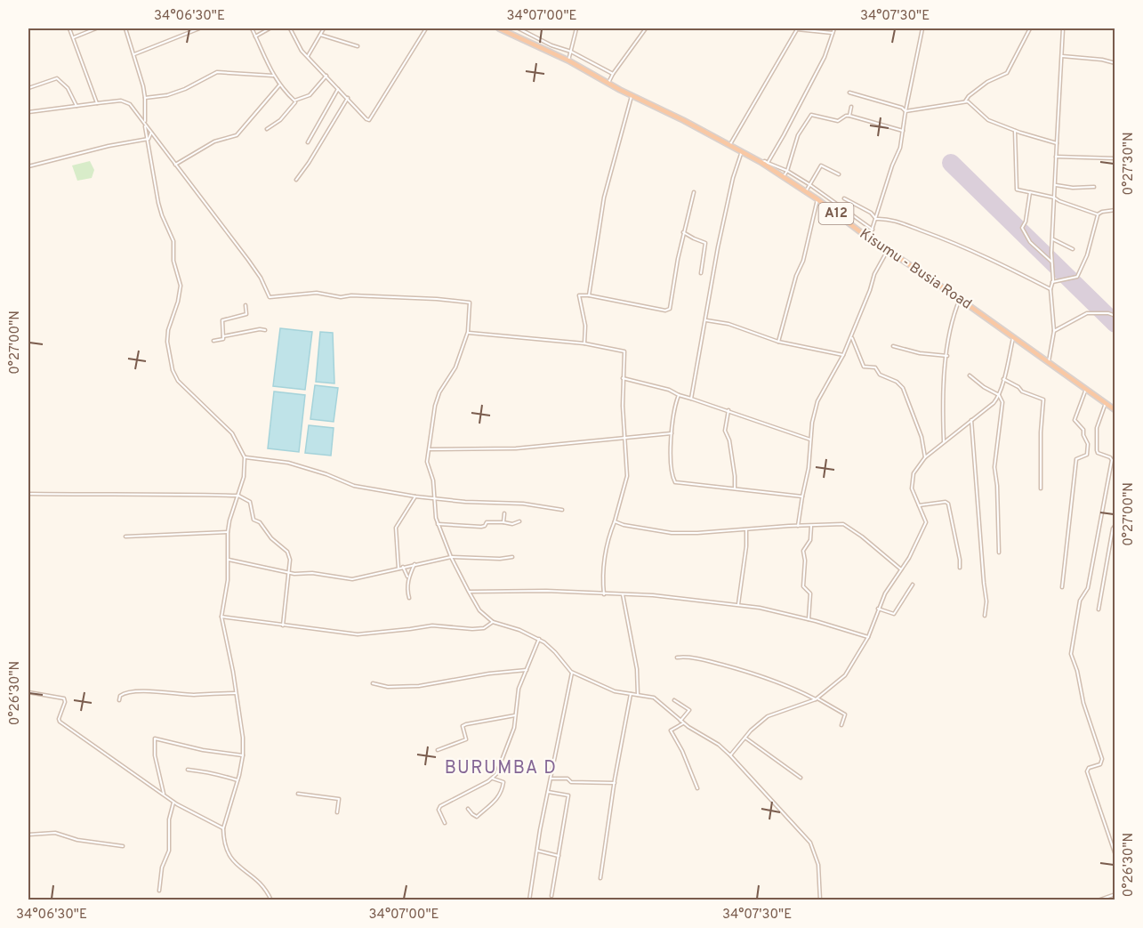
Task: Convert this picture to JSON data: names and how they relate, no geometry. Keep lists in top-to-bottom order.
{
  "streets": {
    "highway": ["A12", "Kisumu - Busia Road"]
  },
  "districts": ["BURUMBA D"],
  "coordinates": [
    "34°06'30\"E",
    "34°07'00\"E",
    "34°07'30\"E",
    "0°27'30\"N",
    "0°27'00\"N",
    "0°26'30\"N"
  ]
}
